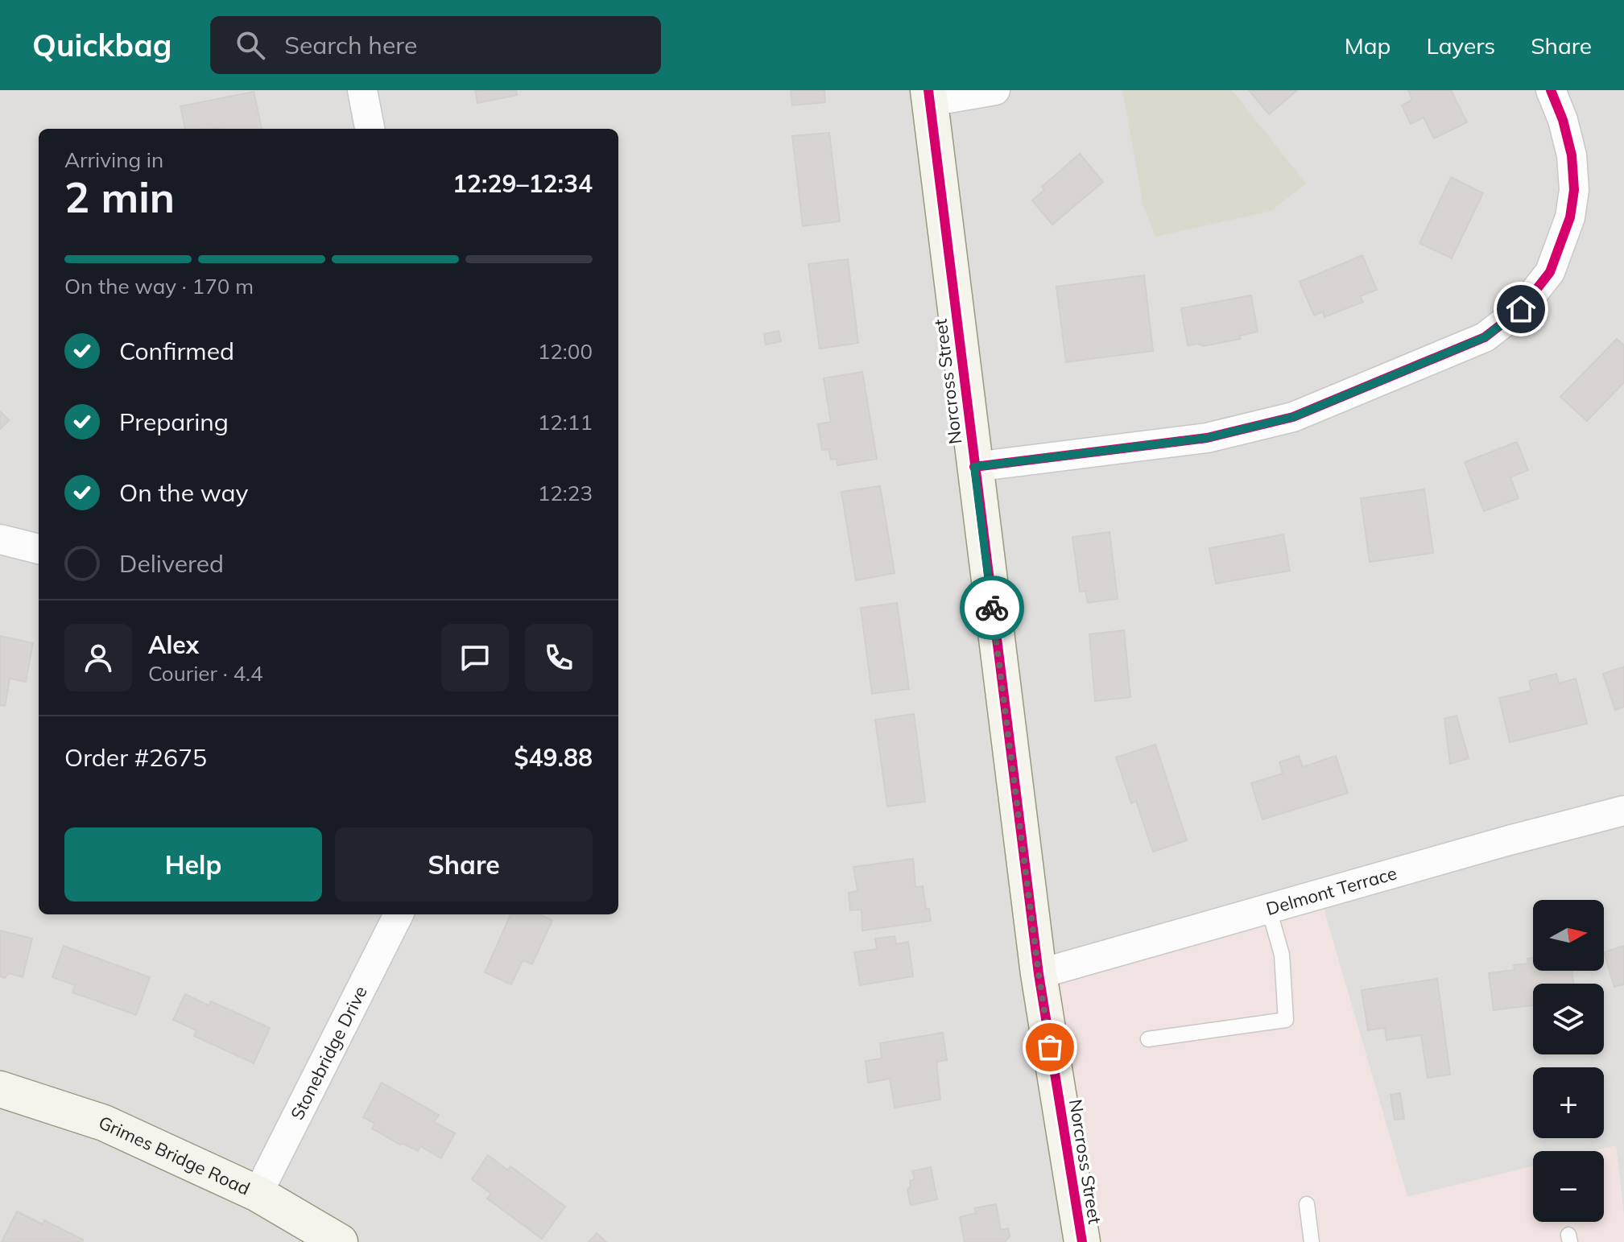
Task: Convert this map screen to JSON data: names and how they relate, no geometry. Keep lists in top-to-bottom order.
{
  "streets": {
    "street": [
      "Norcross Street",
      "Delmont Terrace",
      "Stonebridge Drive",
      "Grimes Bridge Road"
    ]
  },
  "crossings": [
    ["Norcross Street", "Delmont Terrace"],
    ["Stonebridge Drive", "Grimes Bridge Road"]
  ],
  "north": "right",
  "page": {
    "header": "Quickbag",
    "search": "Search here",
    "nav": ["Map", "Layers", "Share"],
    "heading": ["2 min", "Arriving in", "12:29–12:34"],
    "panel": [
      "Alex",
      "Courier · 4.4",
      "Order #2675",
      "$49.88"
    ],
    "bar": "On the way · 170 m",
    "list": [
      ["Confirmed", "12:00"],
      ["Preparing", "12:11"],
      ["On the way", "12:23"],
      "Delivered"
    ],
    "buttons": ["Help", "Share"],
    "map_buttons": ["+", "−"]
  }
}
